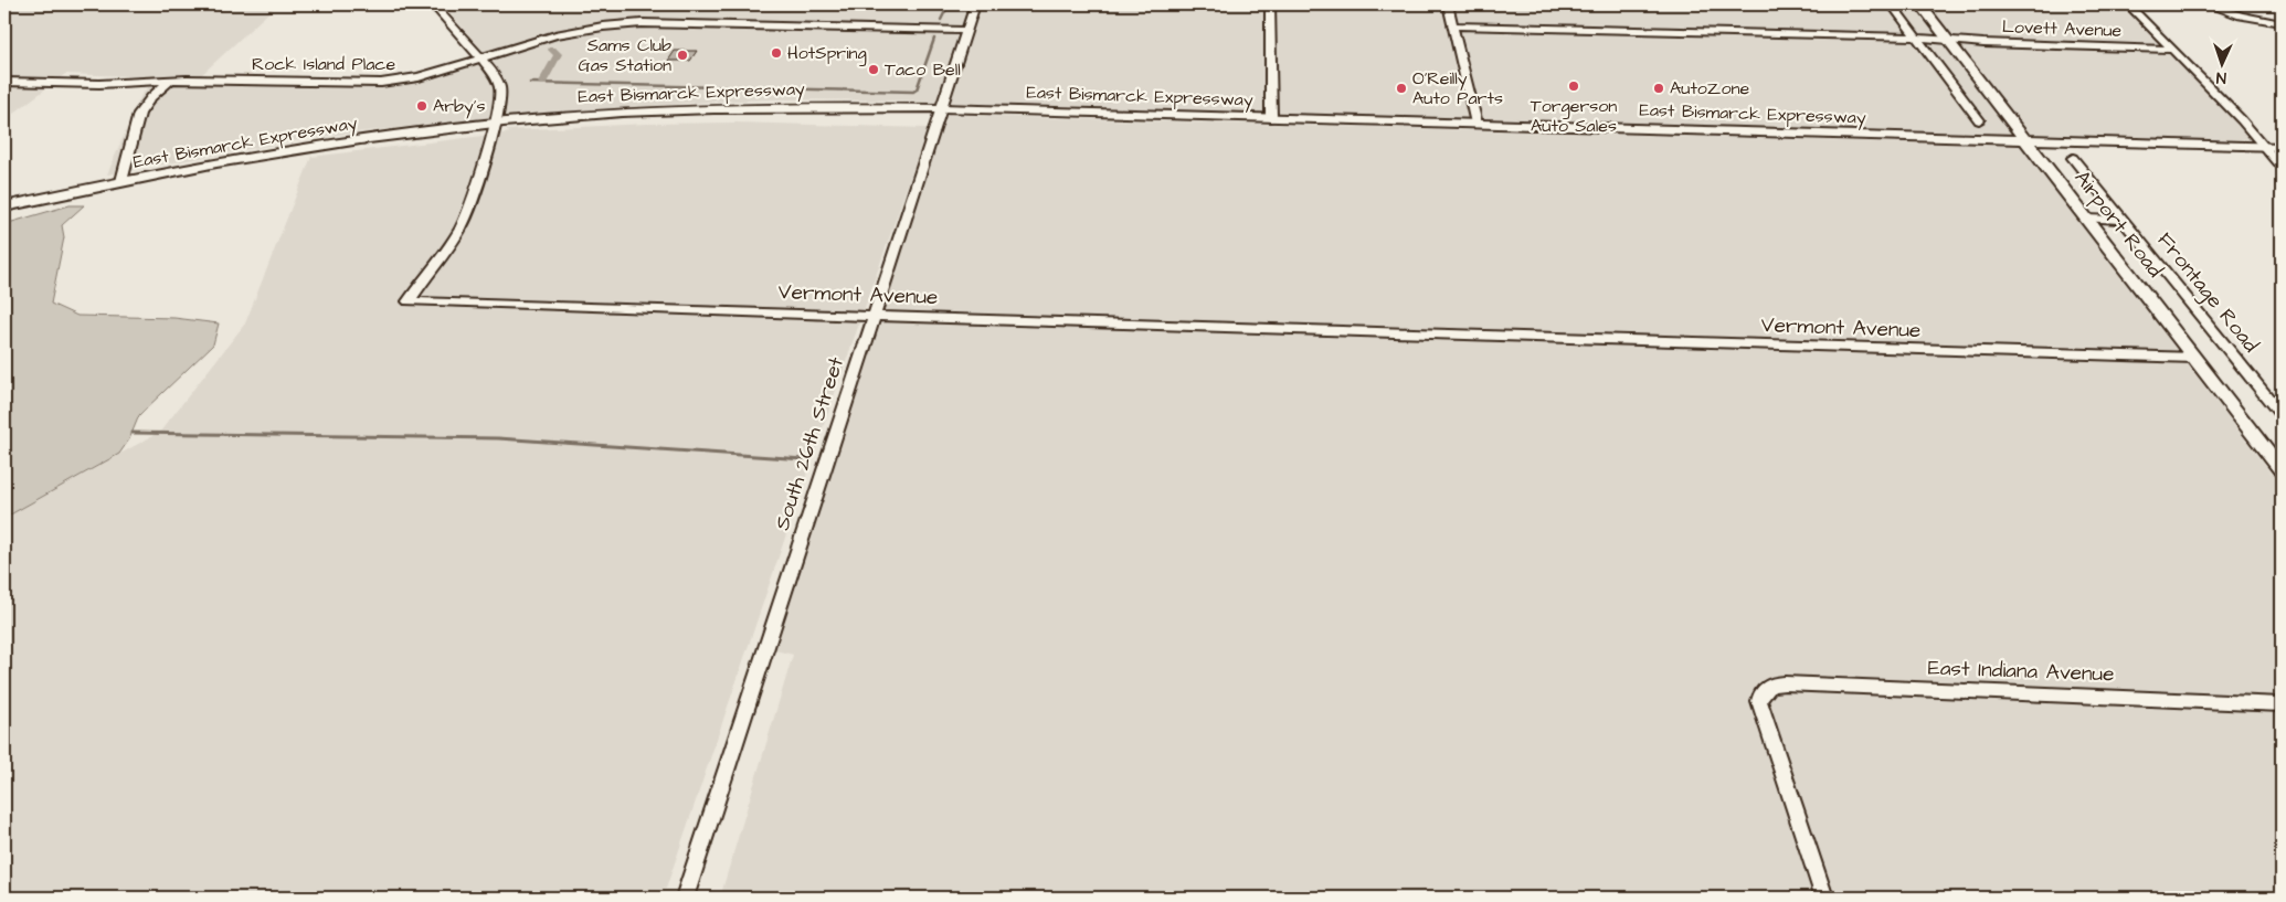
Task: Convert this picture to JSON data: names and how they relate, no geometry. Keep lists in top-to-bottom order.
{
  "streets": {
    "main road": ["East Bismarck Expressway", "Airport Road"],
    "street": [
      "Lovett Avenue",
      "Rock Island Place",
      "Frontage Road",
      "Vermont Avenue",
      "South 26th Street",
      "East Indiana Avenue"
    ]
  },
  "crossings": [
    ["Lovett Avenue", "Airport Road"],
    ["Rock Island Place", "South 26th Street"],
    ["East Bismarck Expressway", "Airport Road"],
    ["East Bismarck Expressway", "Vermont Avenue"],
    ["East Bismarck Expressway", "South 26th Street"],
    ["Airport Road", "Vermont Avenue"],
    ["Vermont Avenue", "South 26th Street"]
  ],
  "places": [
    "HotSpring",
    "Sams Club Gas Station",
    "Taco Bell",
    "Torgerson Auto Sales",
    "O'Reilly Auto Parts",
    "AutoZone",
    "Arby's"
  ],
  "north": "bottom"
}
